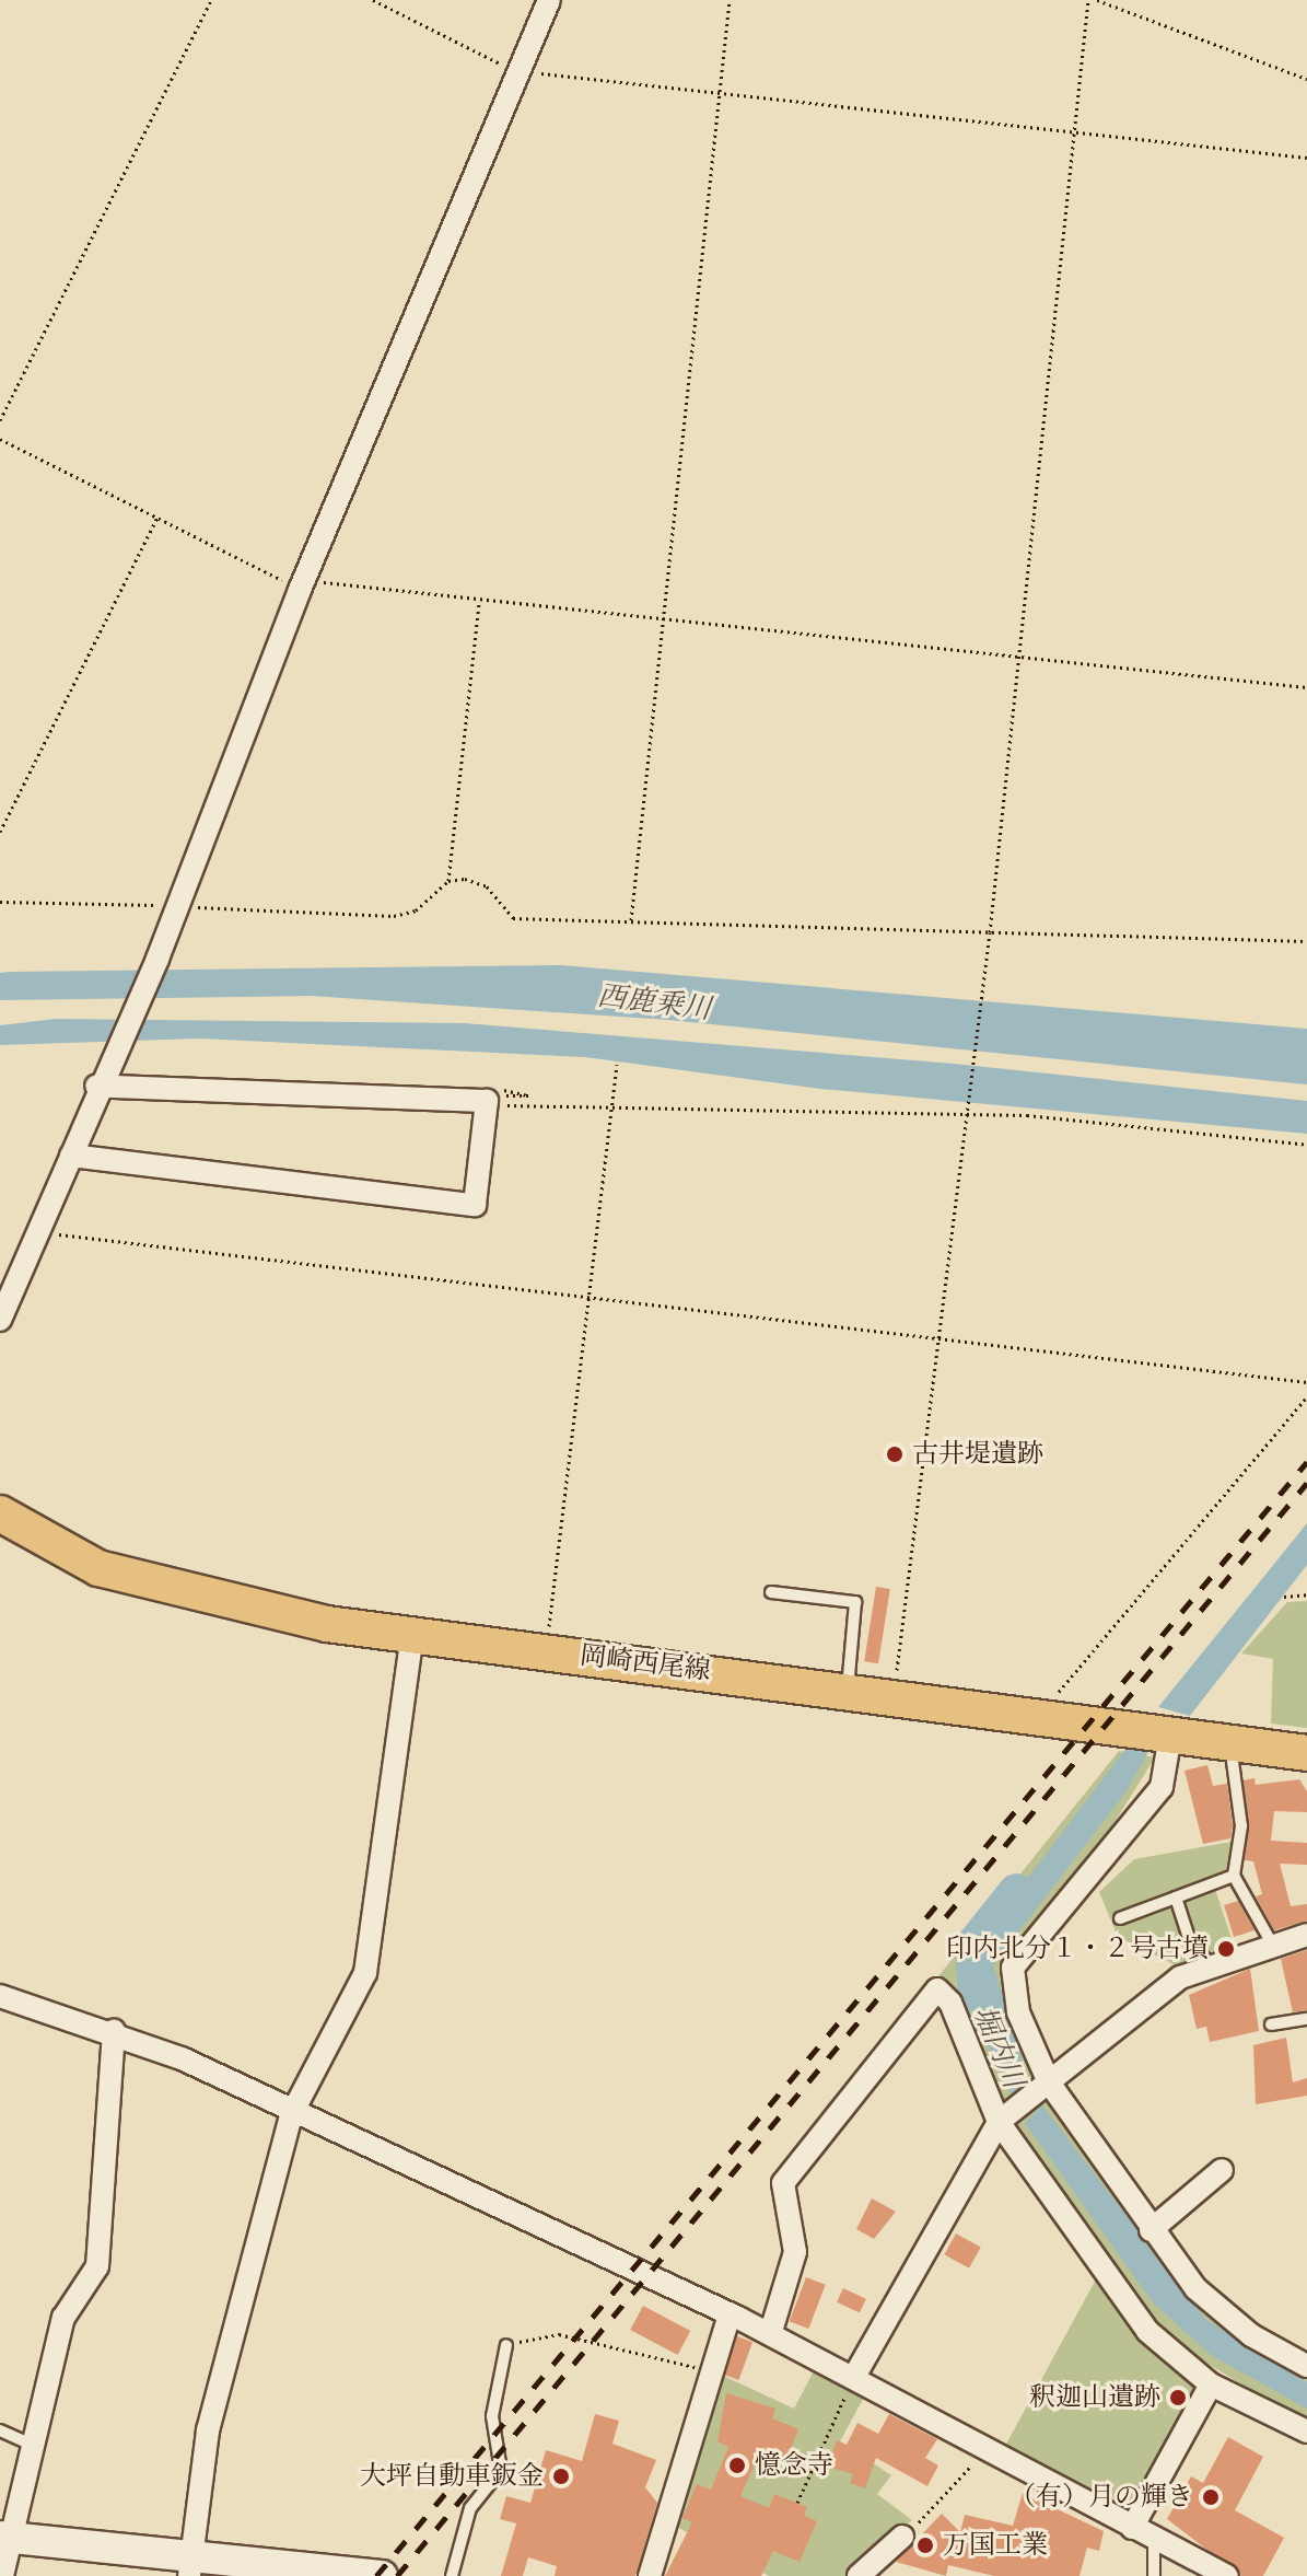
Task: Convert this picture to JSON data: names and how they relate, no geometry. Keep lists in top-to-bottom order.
{
  "streets": {
    "main road": ["岡崎西尾線"]
  },
  "water": ["西鹿乗川", "堀内川"],
  "places": [
    "古井堤遺跡",
    "印内北分１・２号古墳",
    "釈迦山遺跡",
    "憶念寺",
    "大坪自動車鈑金",
    "（有）月の輝き",
    "万国工業"
  ]
}
